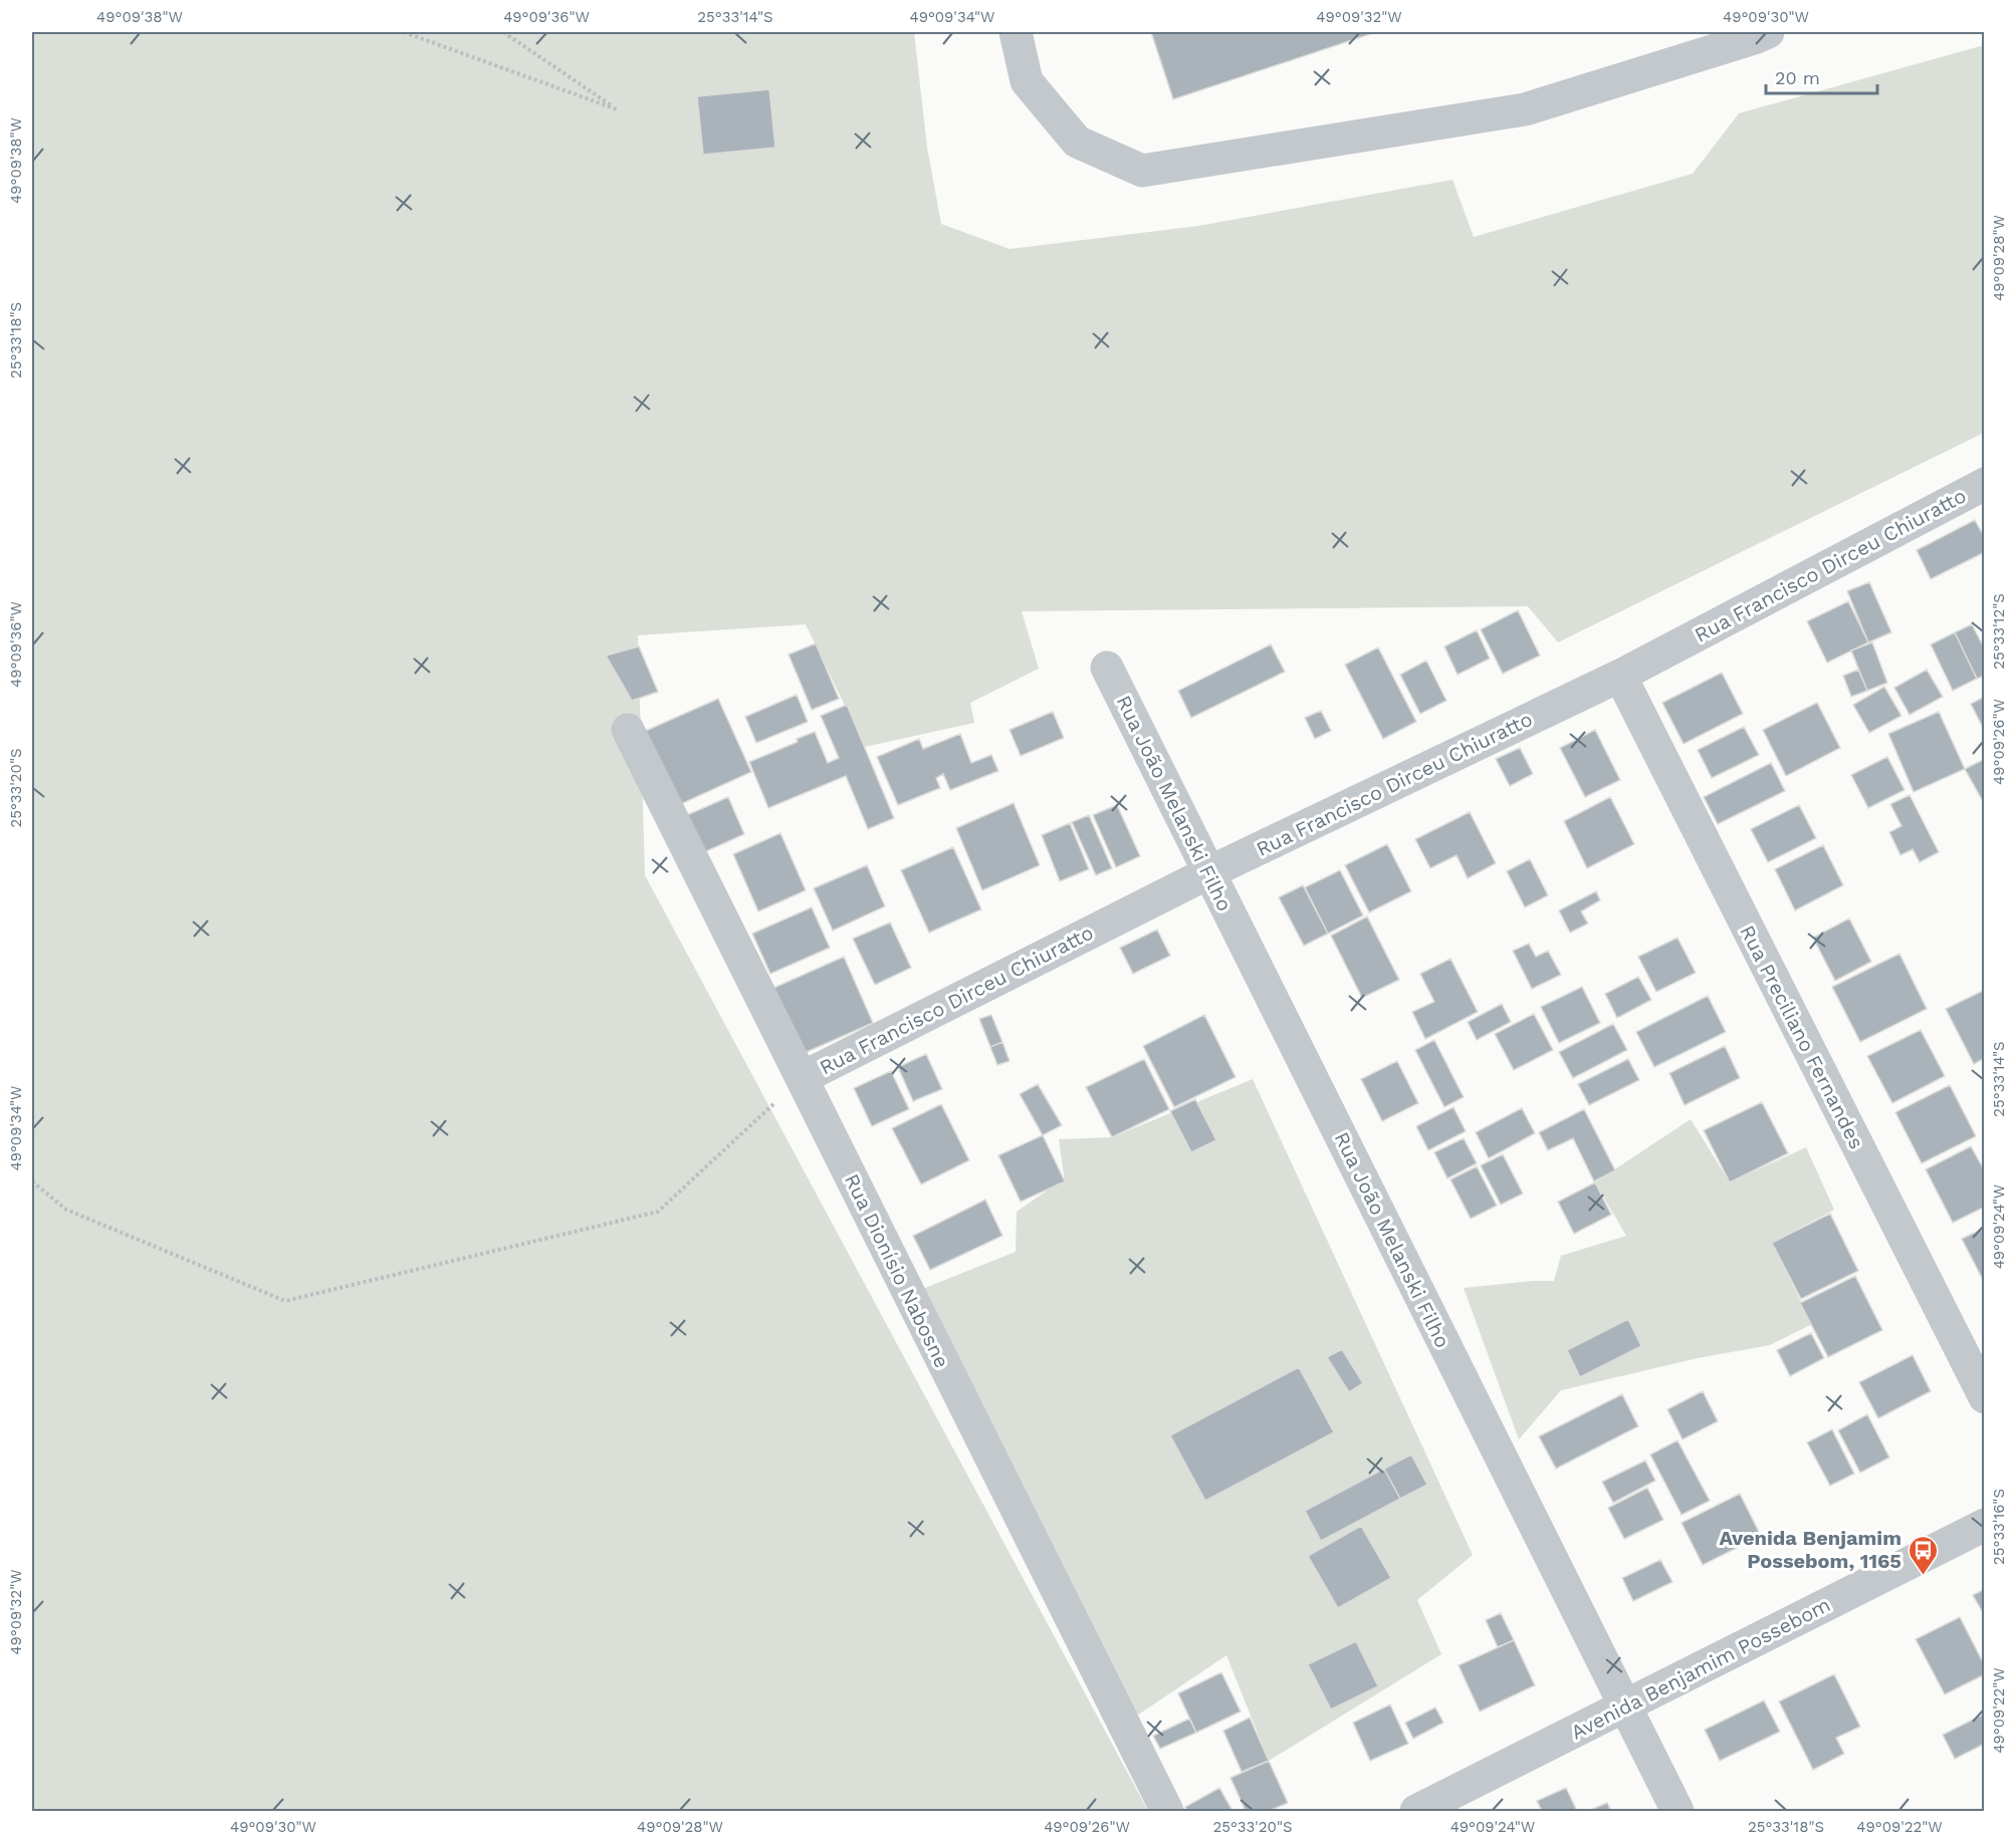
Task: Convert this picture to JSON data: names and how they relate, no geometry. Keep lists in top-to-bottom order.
{
  "streets": {
    "street": [
      "Rua Francisco Dirceu Chiuratto",
      "Rua João Melanski Filho",
      "Rua Preciliano Fernandes",
      "Rua Dionísio Nabosne",
      "Avenida Benjamim Possebom"
    ]
  },
  "crossings": [
    ["Rua Francisco Dirceu Chiuratto", "Rua João Melanski Filho"],
    ["Rua Francisco Dirceu Chiuratto", "Rua Preciliano Fernandes"],
    ["Rua Francisco Dirceu Chiuratto", "Rua Dionísio Nabosne"],
    ["Rua João Melanski Filho", "Avenida Benjamim Possebom"]
  ],
  "places": {
    "bus stop": ["Avenida Benjamim Possebom, 1165"]
  },
  "scale_bar": "20 m",
  "coordinates": [
    "49°09'38\"W",
    "49°09'36\"W",
    "25°33'14\"S",
    "49°09'34\"W",
    "49°09'32\"W",
    "49°09'30\"W",
    "49°09'28\"W",
    "25°33'18\"S",
    "25°33'12\"S",
    "49°09'26\"W",
    "25°33'20\"S",
    "49°09'24\"W",
    "25°33'16\"S",
    "49°09'22\"W"
  ]
}
